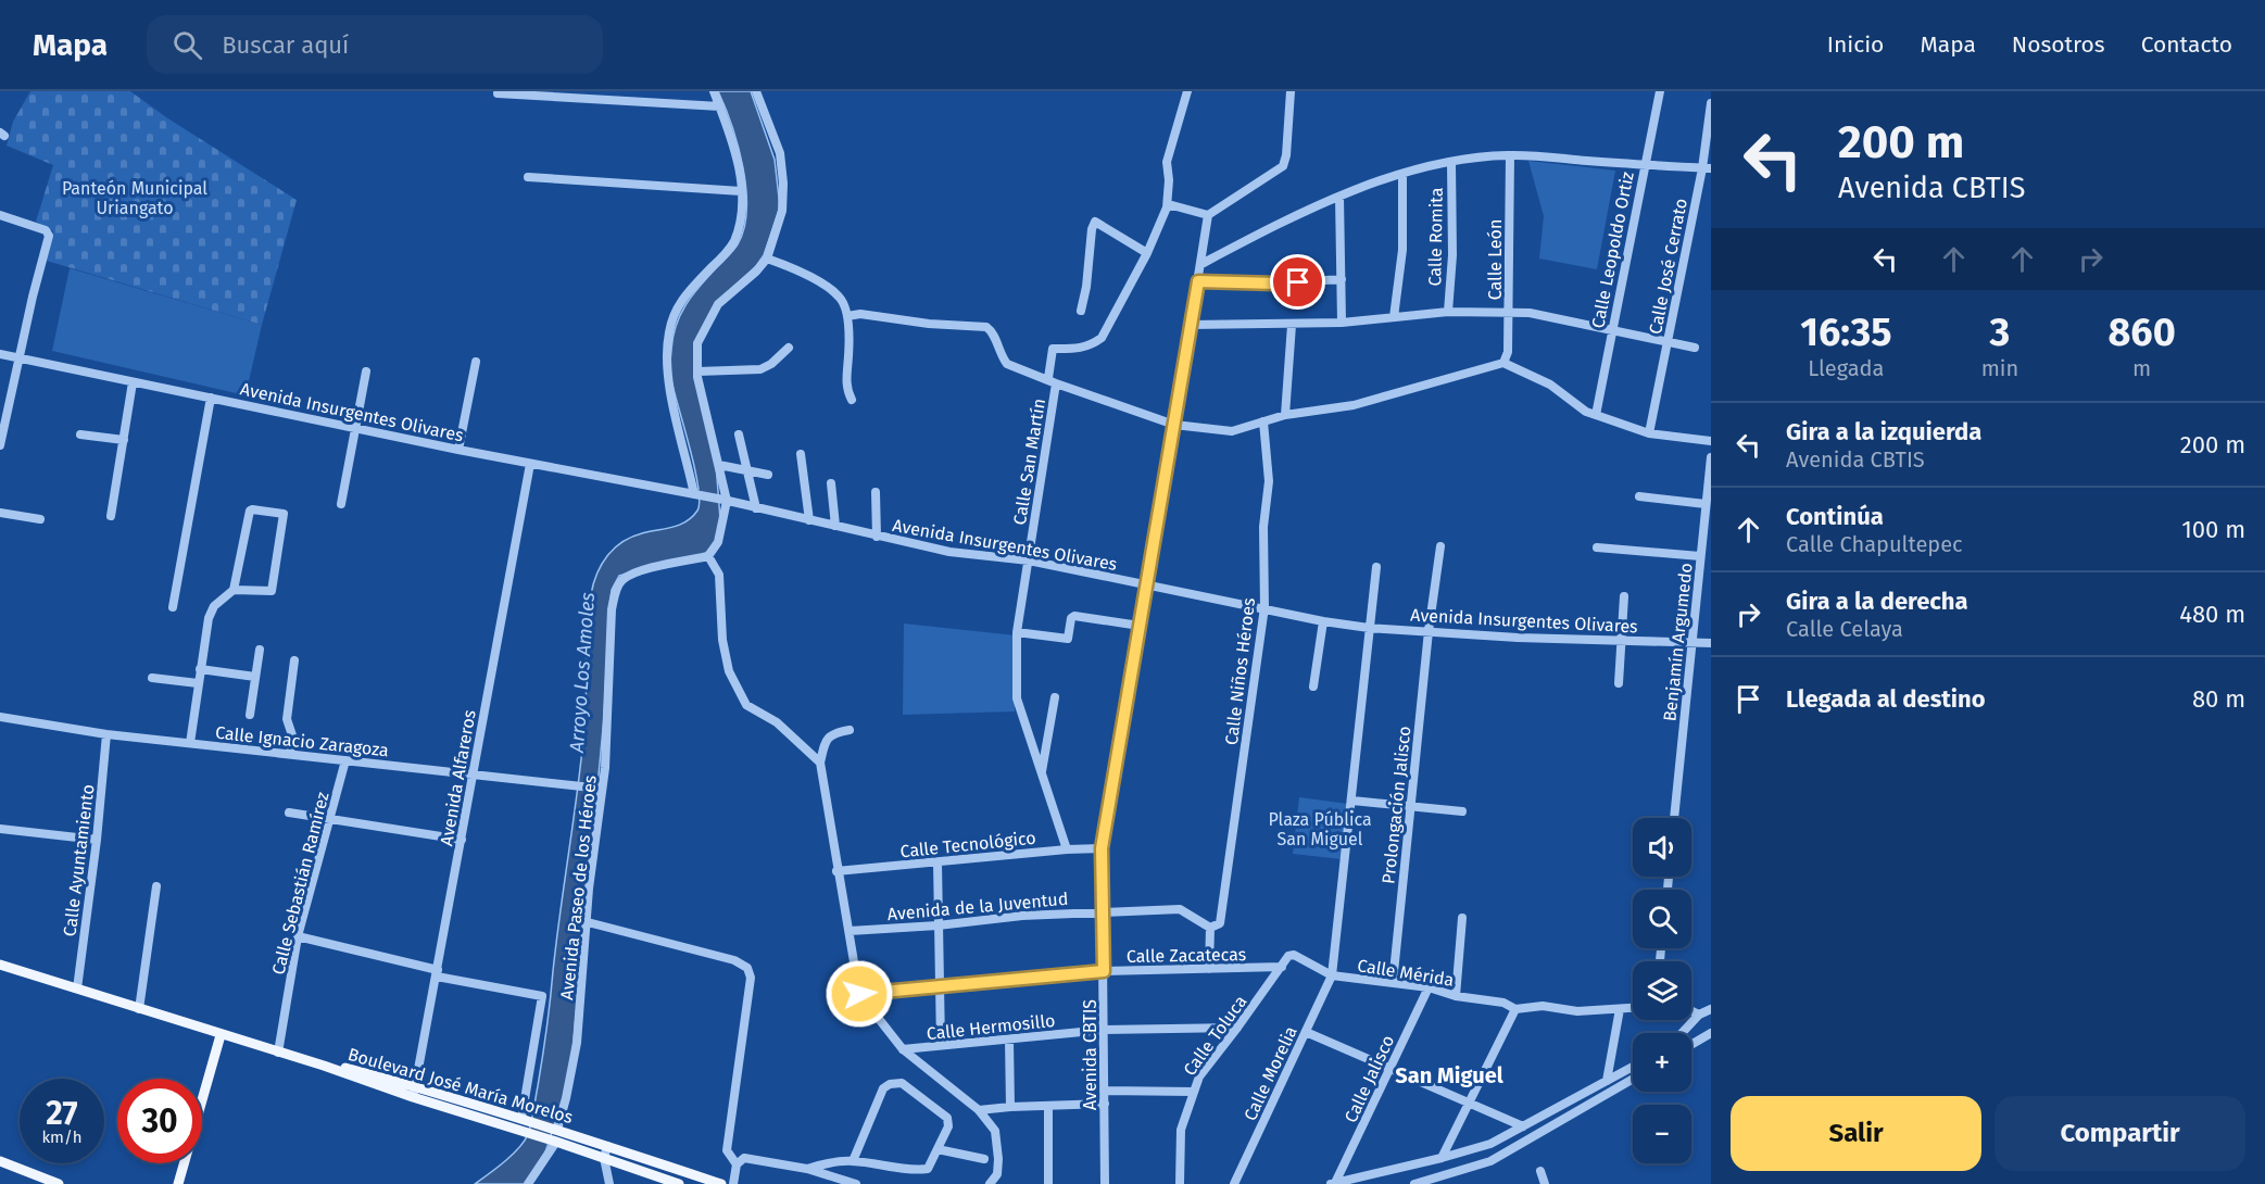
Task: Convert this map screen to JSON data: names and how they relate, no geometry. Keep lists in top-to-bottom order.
{
  "streets": {
    "main road": ["Boulevard José María Morelos"],
    "street": [
      "Calle Romita",
      "Calle Leopoldo Ortiz",
      "Calle León",
      "Calle José Cerrato",
      "Avenida Insurgentes Olivares",
      "Calle San Martín",
      "Benjamín Argumedo",
      "Calle Niños Héroes",
      "Calle Ignacio Zaragoza",
      "Avenida Alfareros",
      "Prolongación Jalisco",
      "Calle Tecnológico",
      "Calle Ayuntamiento",
      "Calle Sebastián Ramírez",
      "Avenida Paseo de los Héroes",
      "Avenida de la Juventud",
      "Calle Zacatecas",
      "Calle Mérida",
      "Calle Hermosillo",
      "Calle Toluca",
      "Avenida CBTIS",
      "Calle Morelia",
      "Calle Jalisco"
    ]
  },
  "crossings": [
    ["Avenida Insurgentes Olivares", "Calle San Martín"],
    ["Avenida Insurgentes Olivares", "Benjamín Argumedo"],
    ["Avenida Insurgentes Olivares", "Calle Niños Héroes"],
    ["Avenida Insurgentes Olivares", "Avenida Alfareros"],
    ["Avenida Insurgentes Olivares", "Prolongación Jalisco"],
    ["Avenida Insurgentes Olivares", "Avenida CBTIS"],
    ["Avenida Insurgentes Olivares", "Calle Morelia"],
    ["Calle San Martín", "Calle Tecnológico"],
    ["Calle Niños Héroes", "Avenida de la Juventud"],
    ["Calle Ignacio Zaragoza", "Avenida Alfareros"],
    ["Calle Ignacio Zaragoza", "Calle Ayuntamiento"],
    ["Calle Ignacio Zaragoza", "Calle Sebastián Ramírez"],
    ["Calle Ignacio Zaragoza", "Avenida Paseo de los Héroes"],
    ["Avenida Alfareros", "Avenida Paseo de los Héroes"],
    ["Avenida Alfareros", "Boulevard José María Morelos"],
    ["Prolongación Jalisco", "Calle Mérida"],
    ["Calle Tecnológico", "Avenida CBTIS"],
    ["Avenida Paseo de los Héroes", "Boulevard José María Morelos"],
    ["Avenida de la Juventud", "Avenida CBTIS"],
    ["Calle Zacatecas", "Calle Toluca"],
    ["Calle Zacatecas", "Avenida CBTIS"],
    ["Calle Mérida", "Calle Toluca"],
    ["Calle Mérida", "Calle Morelia"],
    ["Calle Mérida", "Calle Jalisco"],
    ["Calle Hermosillo", "Calle Toluca"],
    ["Calle Hermosillo", "Avenida CBTIS"]
  ],
  "districts": ["San Miguel"],
  "water": ["Arroyo Los Amoles"],
  "parks": ["Panteón Municipal Uriangato", "Plaza Pública San Miguel"],
  "page": {
    "header": "Mapa",
    "search": "Buscar aquí",
    "nav": [
      "Inicio",
      "Mapa",
      "Nosotros",
      "Contacto"
    ],
    "turn": ["200 m", "Avenida CBTIS"],
    "eta": [
      "16:35",
      "Llegada",
      "3",
      "min",
      "860",
      "m"
    ],
    "list": [
      {
        "name": "Gira a la izquierda",
        "note": "Avenida CBTIS",
        "value": "200 m"
      },
      {
        "name": "Continúa",
        "note": "Calle Chapultepec",
        "value": "100 m"
      },
      {
        "name": "Gira a la derecha",
        "note": "Calle Celaya",
        "value": "480 m"
      },
      {
        "name": "Llegada al destino",
        "value": "80 m"
      }
    ],
    "map_buttons": ["+", "−"],
    "speed": "27 km/h",
    "limit": "30",
    "buttons": ["Salir", "Compartir"]
  }
}
